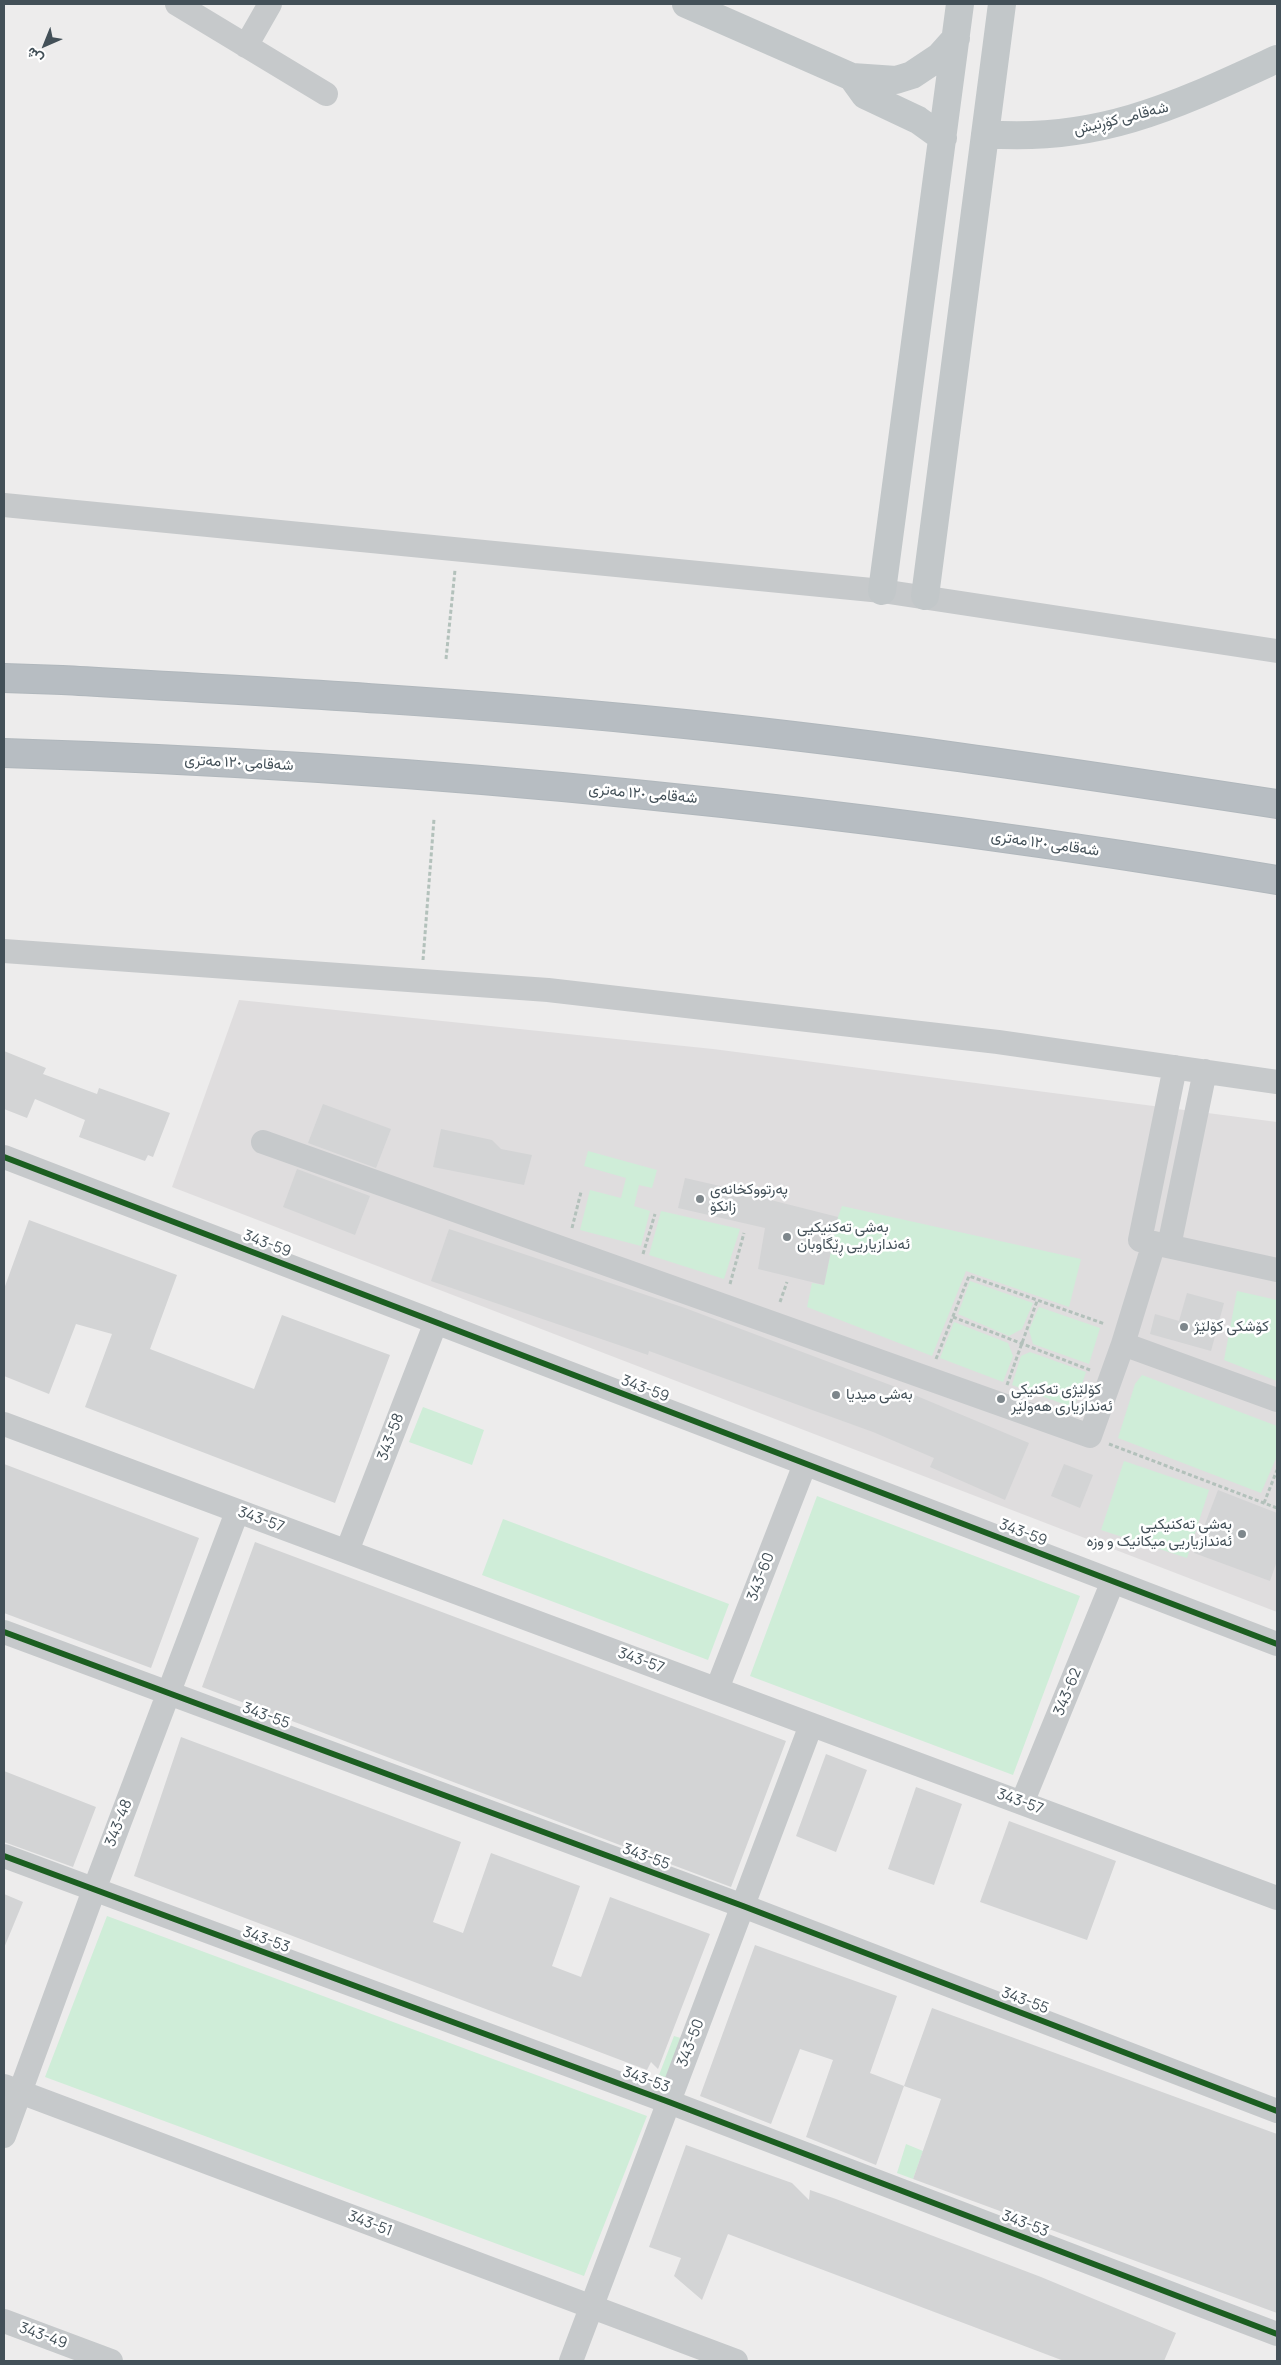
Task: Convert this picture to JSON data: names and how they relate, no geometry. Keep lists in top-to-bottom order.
{
  "streets": {
    "highway": ["شەقامی ١٢٠ مەتری"],
    "main road": ["شەقامی کۆڕنیش"],
    "street": [
      "343-59",
      "343-58",
      "343-57",
      "343-60",
      "343-62",
      "343-55",
      "343-48",
      "343-53",
      "343-50",
      "343-51",
      "343-49"
    ]
  },
  "crossings": [
    ["343-59", "343-58"],
    ["343-59", "343-60"],
    ["343-59", "343-62"],
    ["343-58", "343-57"],
    ["343-57", "343-60"],
    ["343-57", "343-62"],
    ["343-57", "343-48"],
    ["343-57", "343-50"],
    ["343-55", "343-48"],
    ["343-55", "343-50"],
    ["343-48", "343-53"],
    ["343-48", "343-51"],
    ["343-53", "343-50"],
    ["343-50", "343-51"]
  ],
  "places": [
    "پەرتووکخانەی زانکۆ",
    "بەشی تەکنیکیی ئەندازیاریی ڕێگاوبان",
    "کۆشکی کۆلێژ",
    "بەشی میدیا",
    "کۆلێژی تەکنیکی ئەندازیاری هەولێر",
    "بەشی تەکنیکیی ئەندازیاریی میکانیک و وزە"
  ],
  "north": "bottom left"
}
